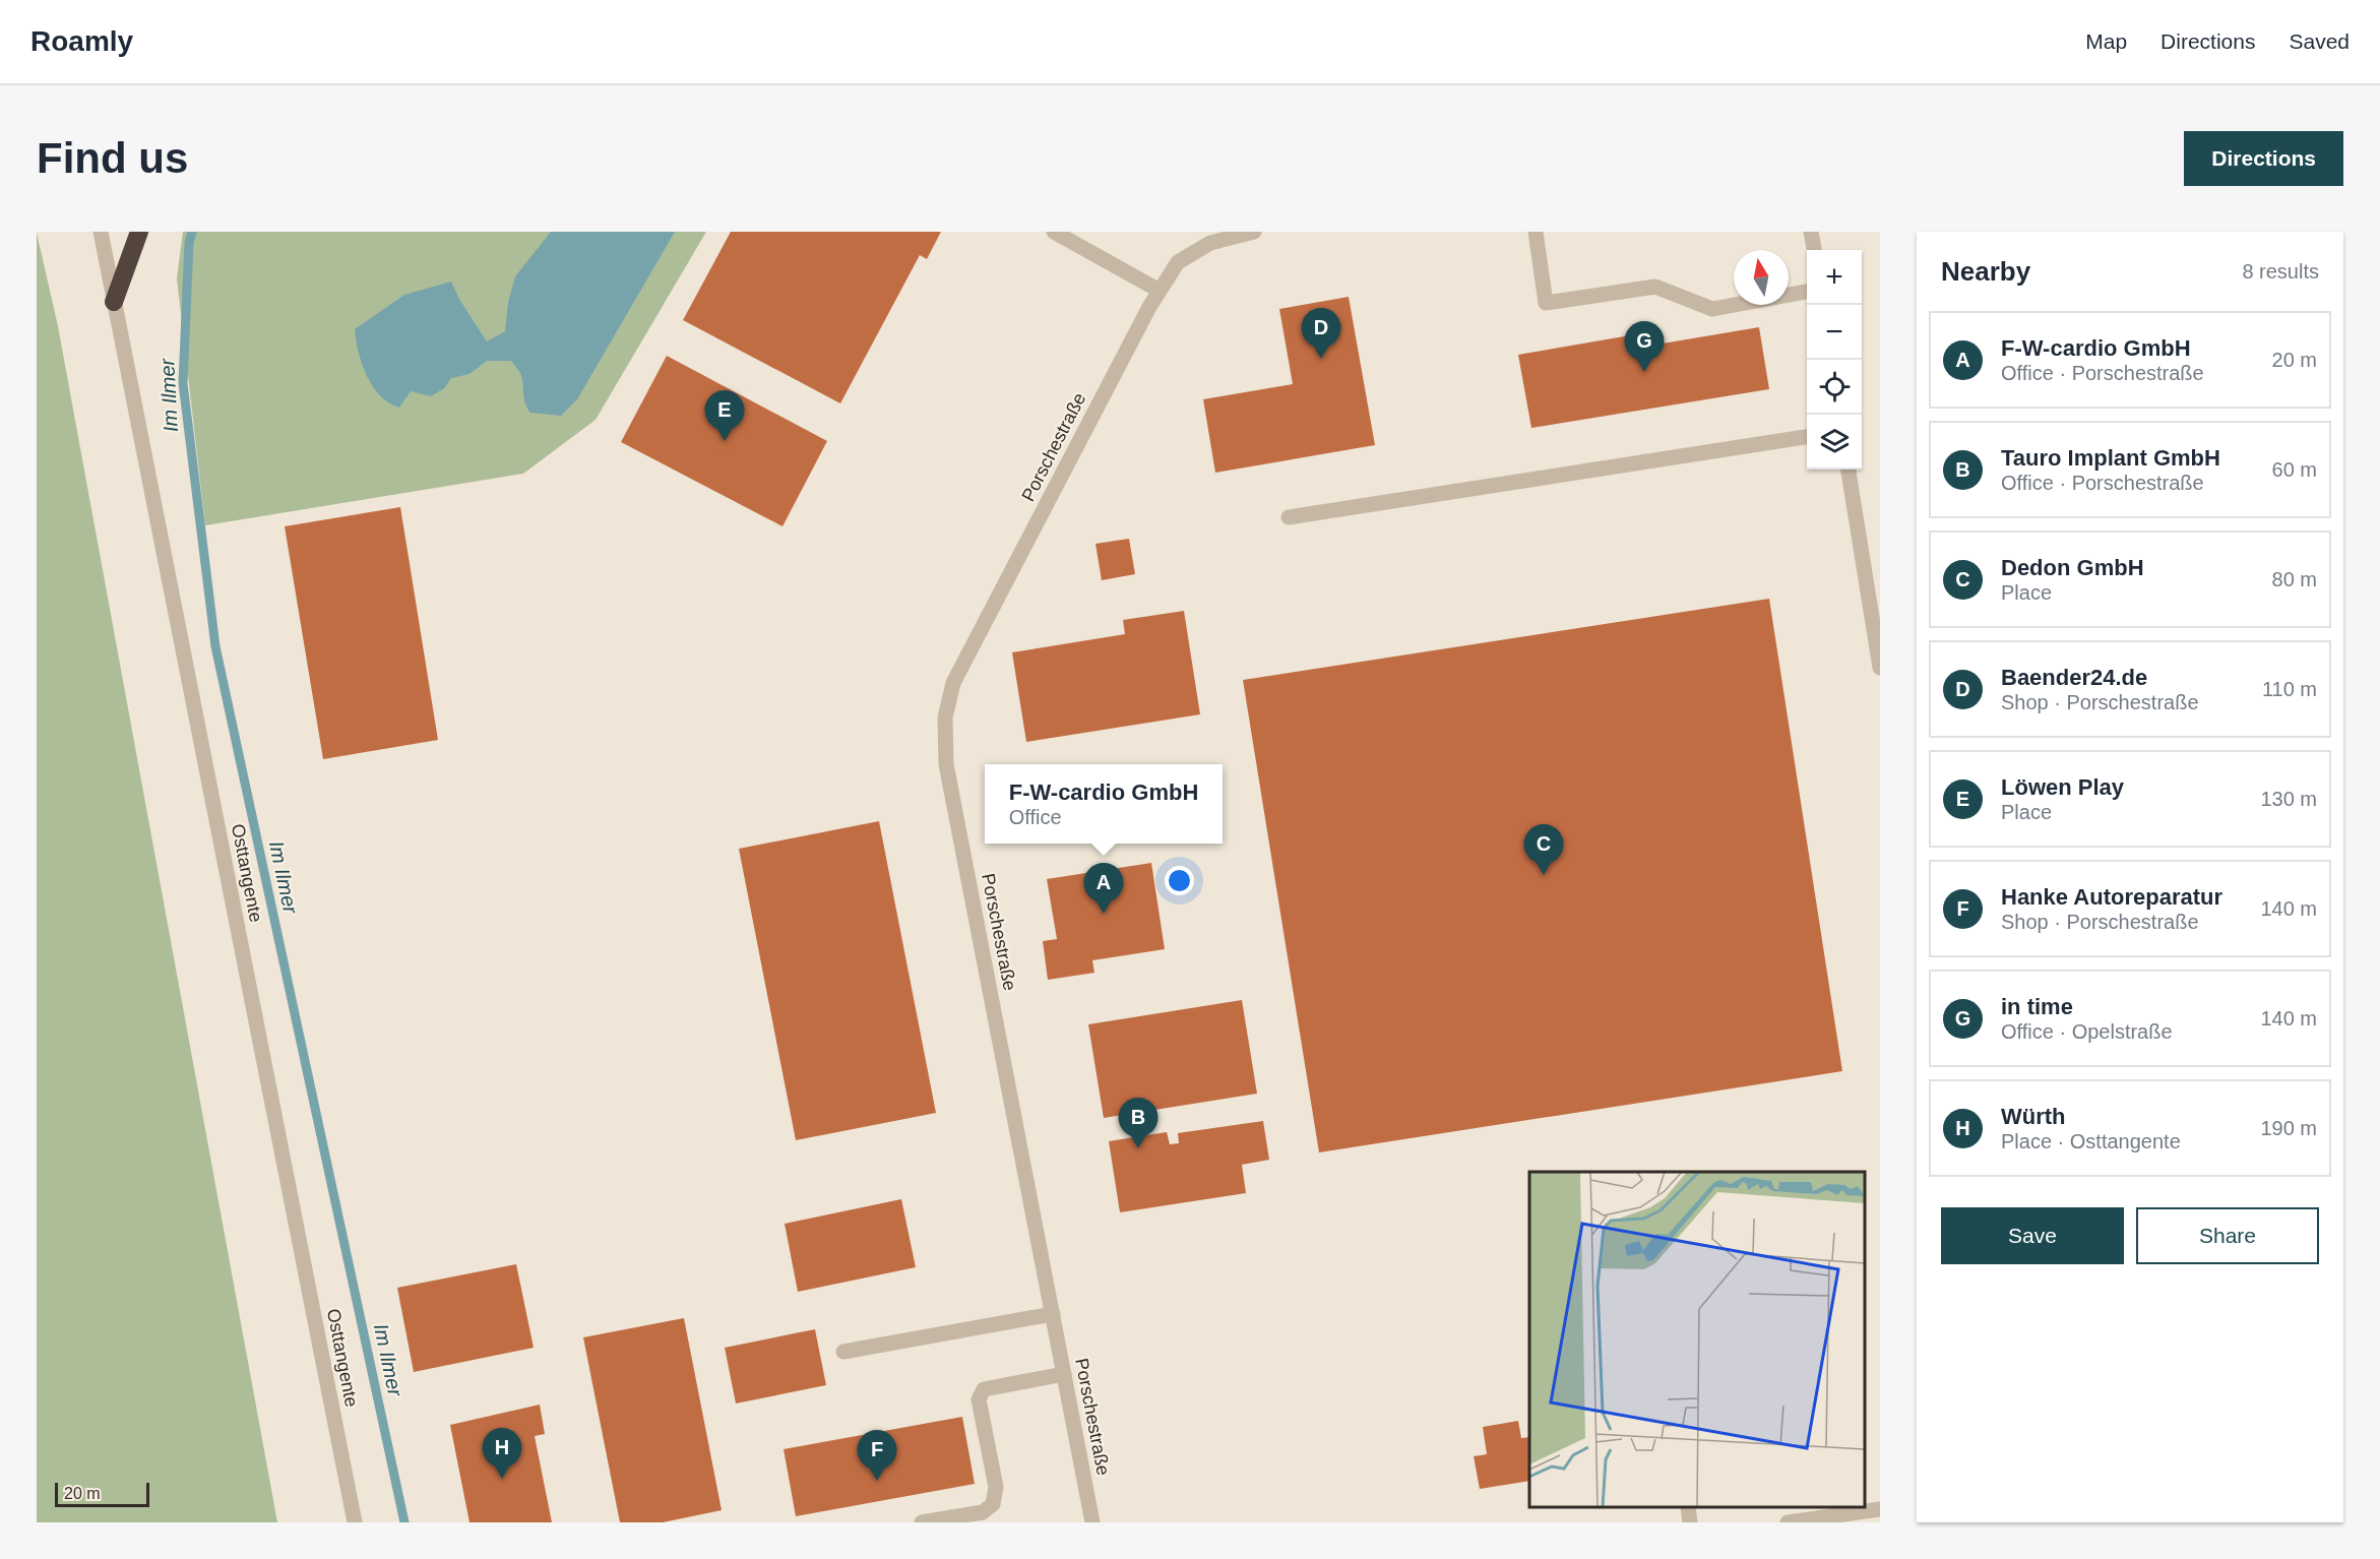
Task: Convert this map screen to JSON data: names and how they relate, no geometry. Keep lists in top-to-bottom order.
{
  "streets": {
    "street": ["Porschestraße", "Osttangente"]
  },
  "water": ["Im Ilmer"],
  "scale_bar": "20 m",
  "north": "top",
  "page": {
    "header": "Roamly",
    "nav": ["Map", "Directions", "Saved"],
    "buttons": [
      "Directions",
      ["Save", "Share"]
    ],
    "title": "Find us",
    "heading": ["Nearby", "8 results"],
    "map_buttons": ["+", "−"],
    "pins": [
      "D",
      "G",
      "E",
      "C",
      "A",
      "B",
      "H",
      "F"
    ],
    "list": [
      {
        "mark": "A",
        "name": "F-W-cardio GmbH",
        "note": "Office · Porschestraße",
        "value": "20 m"
      },
      {
        "mark": "B",
        "name": "Tauro Implant GmbH",
        "note": "Office · Porschestraße",
        "value": "60 m"
      },
      {
        "mark": "C",
        "name": "Dedon GmbH",
        "note": "Place",
        "value": "80 m"
      },
      {
        "mark": "D",
        "name": "Baender24.de",
        "note": "Shop · Porschestraße",
        "value": "110 m"
      },
      {
        "mark": "E",
        "name": "Löwen Play",
        "note": "Place",
        "value": "130 m"
      },
      {
        "mark": "F",
        "name": "Hanke Autoreparatur",
        "note": "Shop · Porschestraße",
        "value": "140 m"
      },
      {
        "mark": "G",
        "name": "in time",
        "note": "Office · Opelstraße",
        "value": "140 m"
      },
      {
        "mark": "H",
        "name": "Würth",
        "note": "Place · Osttangente",
        "value": "190 m"
      }
    ],
    "popup": ["F-W-cardio GmbH", "Office"],
    "scale": "20 m"
  }
}
